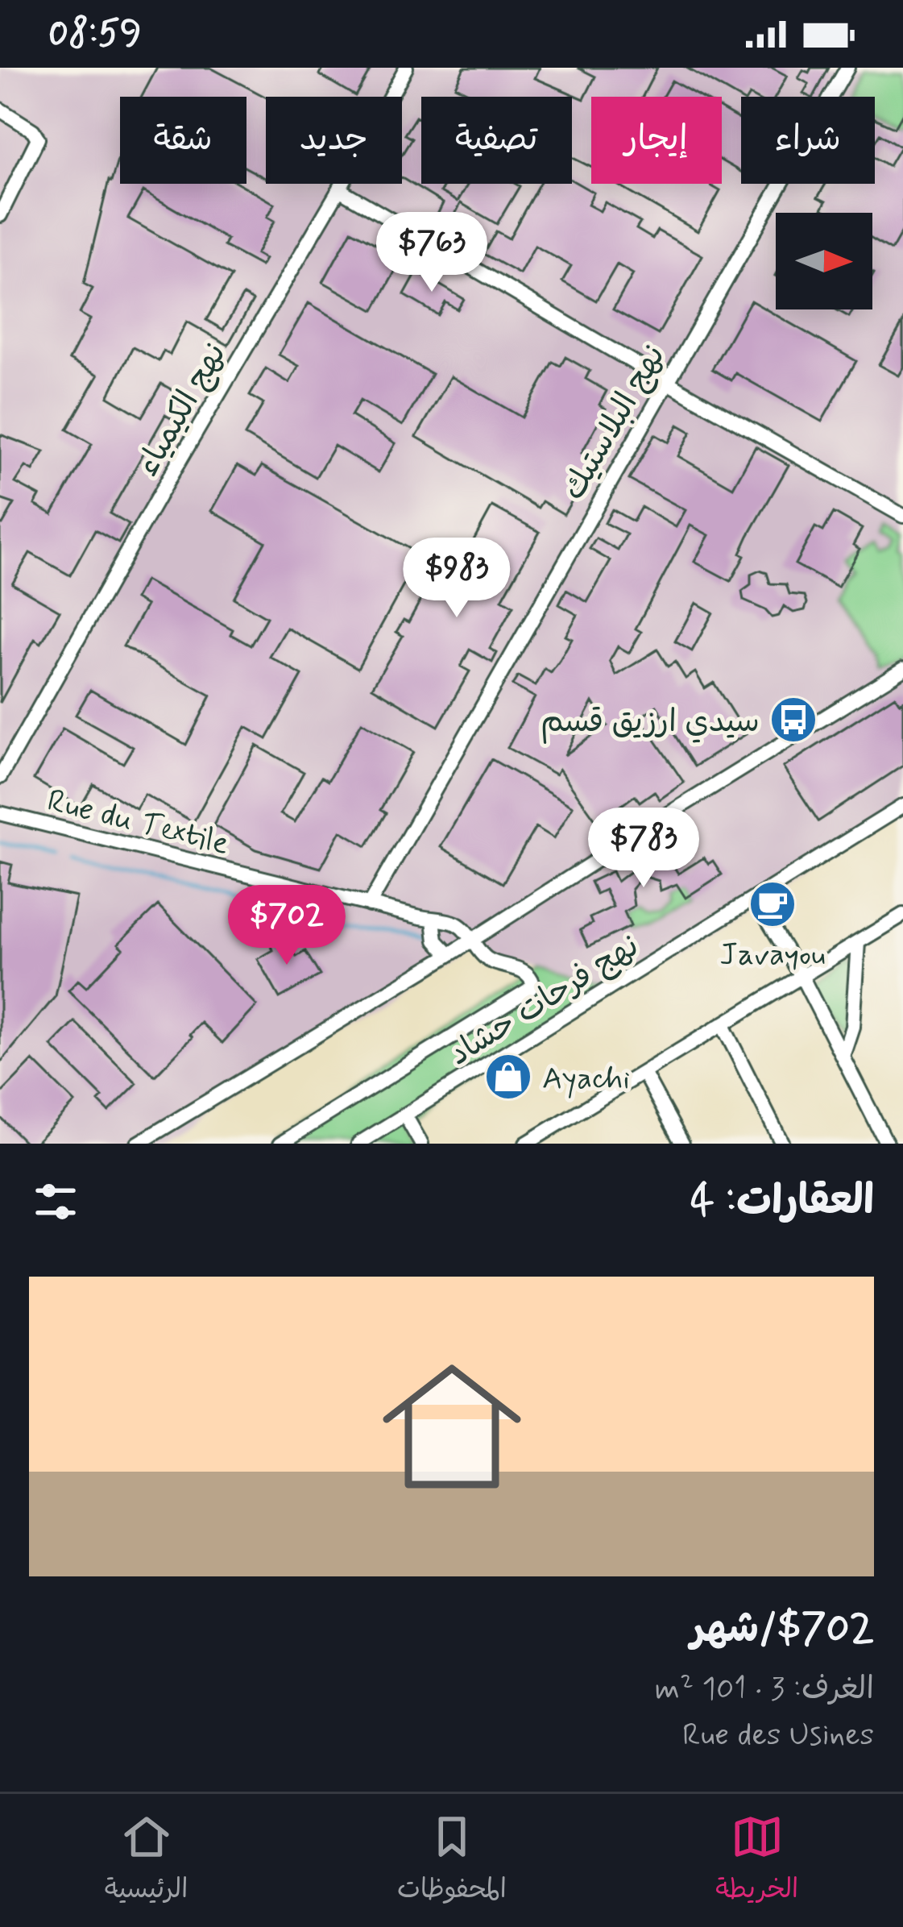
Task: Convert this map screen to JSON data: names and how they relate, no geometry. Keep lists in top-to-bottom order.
{
  "streets": {
    "street": [
      "نهج الكيمياء",
      "نهج البلاستيك",
      "Rue du Textile",
      "نهج فرحات حشاد"
    ]
  },
  "crossings": [
    ["نهج البلاستيك", "Rue du Textile"]
  ],
  "places": {
    "bus stop": ["سيدي ارزيق قسم"],
    "cafe": ["Javayou"],
    "shop": ["Ayachi"]
  },
  "north": "right",
  "page": {
    "status": "08:59",
    "chip": [
      "شراء",
      "إيجار",
      "تصفية",
      "جديد",
      "شقة"
    ],
    "price": [
      "$763",
      "$983",
      "$783",
      "$702"
    ],
    "heading": "العقارات: 4",
    "list": [
      {
        "name": "$702/شهر",
        "note": "الغرف: 3 · 101 m² · Rue des Usines"
      }
    ],
    "tabs": ["الخريطة", "المحفوظات", "الرئيسية"]
  }
}
